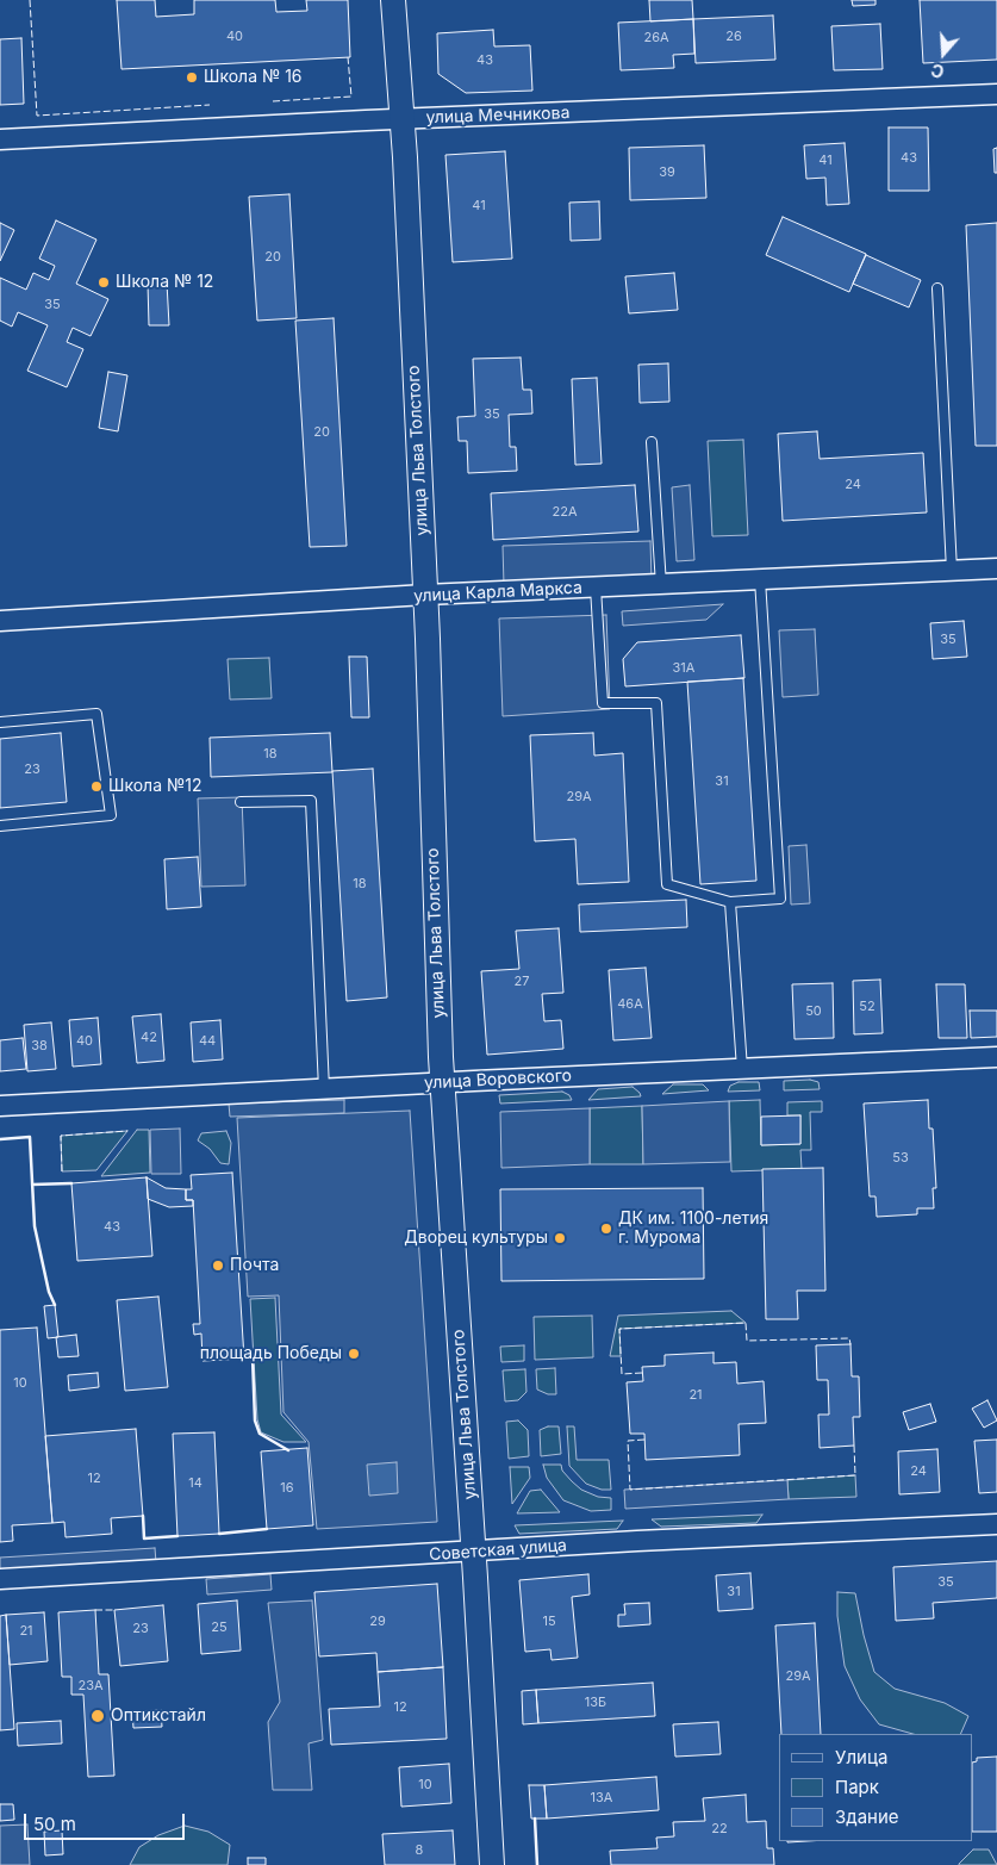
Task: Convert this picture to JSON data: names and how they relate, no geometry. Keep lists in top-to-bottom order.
{
  "streets": {
    "street": [
      "улица Мечникова",
      "улица Льва Толстого",
      "улица Карла Маркса",
      "улица Воровского",
      "Советская улица"
    ]
  },
  "crossings": [
    ["улица Мечникова", "улица Льва Толстого"],
    ["улица Льва Толстого", "улица Карла Маркса"],
    ["улица Льва Толстого", "улица Воровского"],
    ["улица Льва Толстого", "Советская улица"]
  ],
  "places": [
    "Школа № 16",
    "Школа № 12",
    "Школа №12",
    "ДК им. 1100-летия г. Мурома",
    "Дворец культуры",
    "Почта",
    "площадь Победы",
    "Оптикстайл"
  ],
  "house_numbers": [
    "40",
    "26",
    "26А",
    "43",
    "43",
    "41",
    "39",
    "41",
    "20",
    "35",
    "35",
    "20",
    "24",
    "22А",
    "35",
    "31А",
    "18",
    "23",
    "31",
    "29А",
    "18",
    "27",
    "46А",
    "52",
    "50",
    "42",
    "40",
    "44",
    "38",
    "53",
    "43",
    "10",
    "21",
    "24",
    "12",
    "14",
    "16",
    "35",
    "31",
    "29",
    "15",
    "25",
    "23",
    "21",
    "29А",
    "23А",
    "13Б",
    "12",
    "10",
    "13А",
    "22",
    "8"
  ],
  "legend": ["Улица", "Парк", "Здание"],
  "scale_bar": "50 m",
  "north": "bottom"
}
